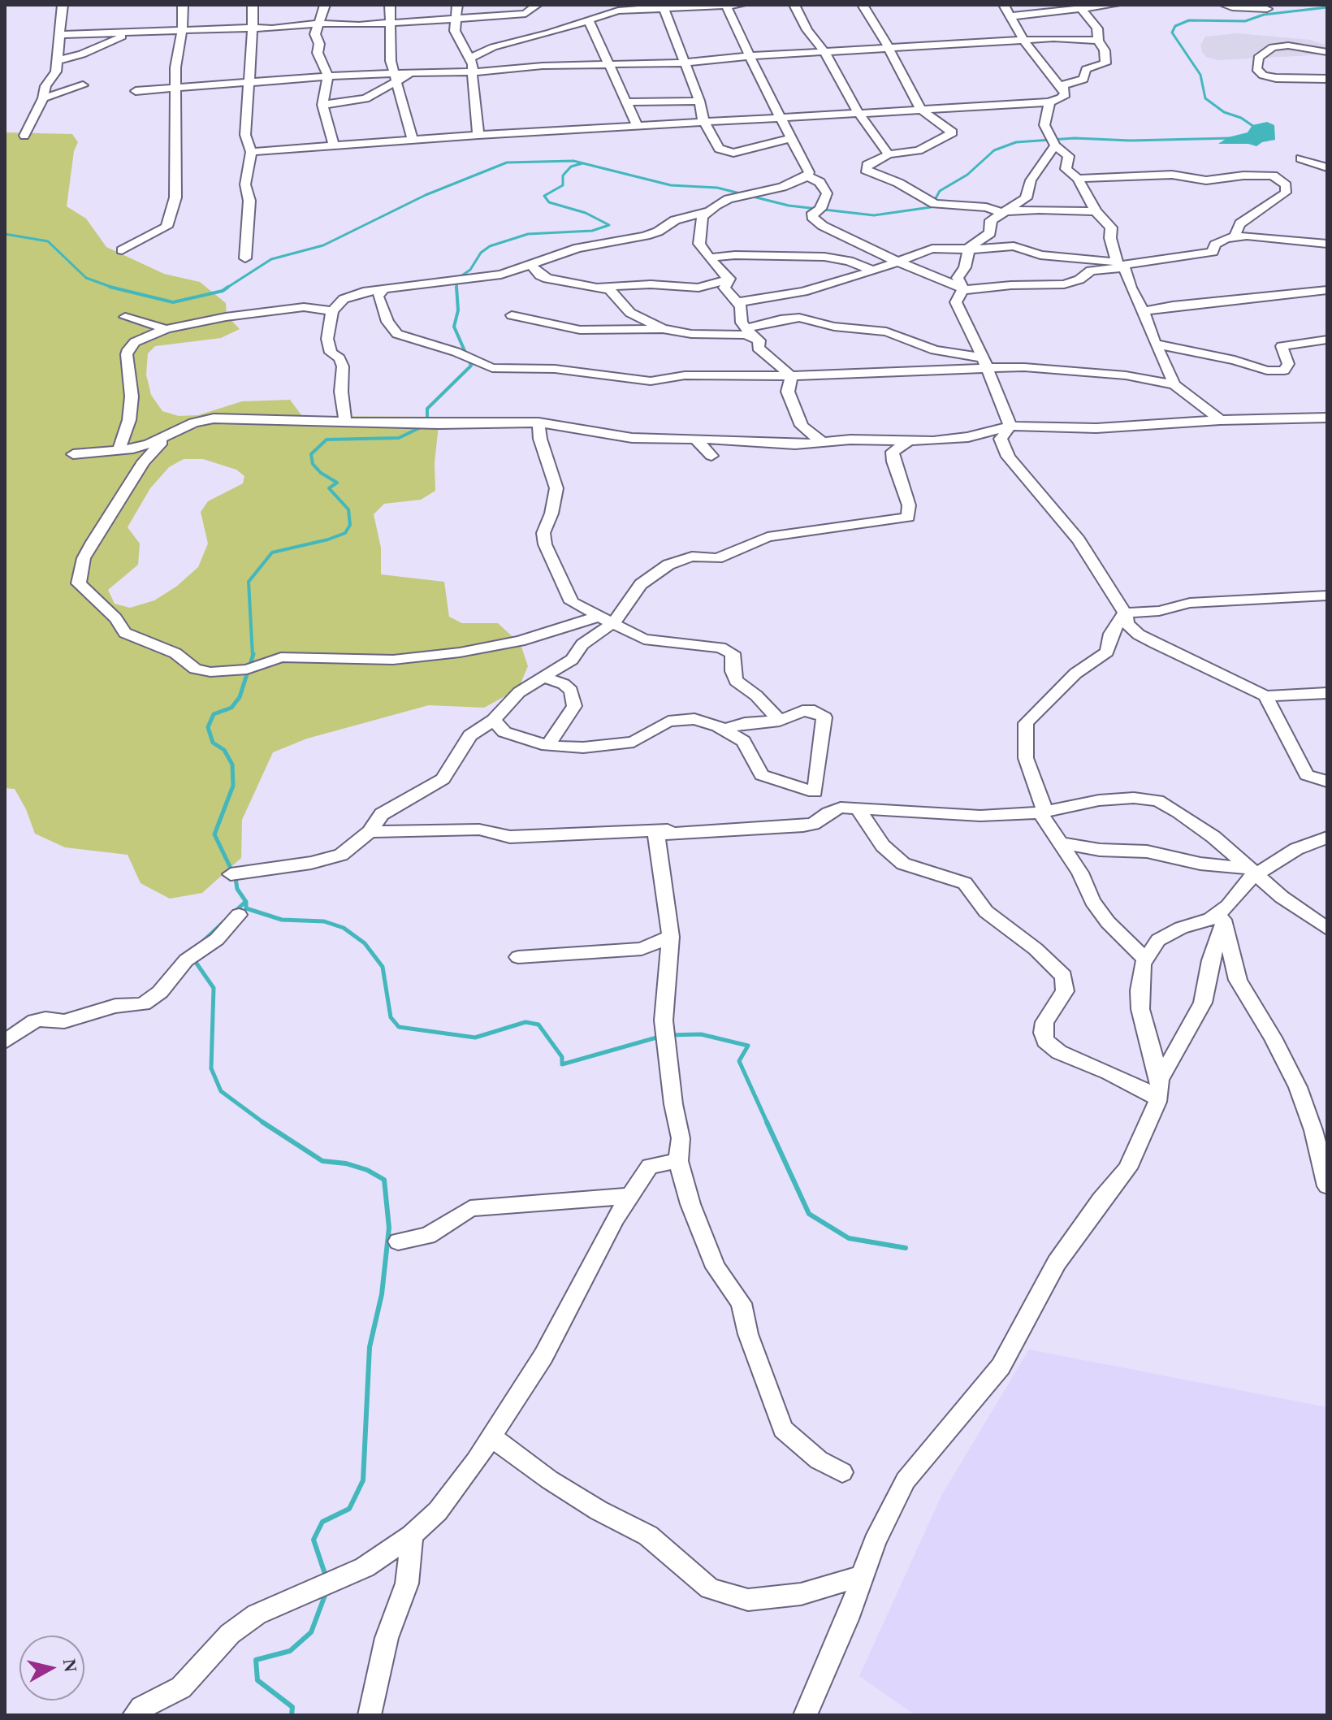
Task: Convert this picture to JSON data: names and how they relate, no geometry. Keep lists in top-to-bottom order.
{
  "north": "right"
}
